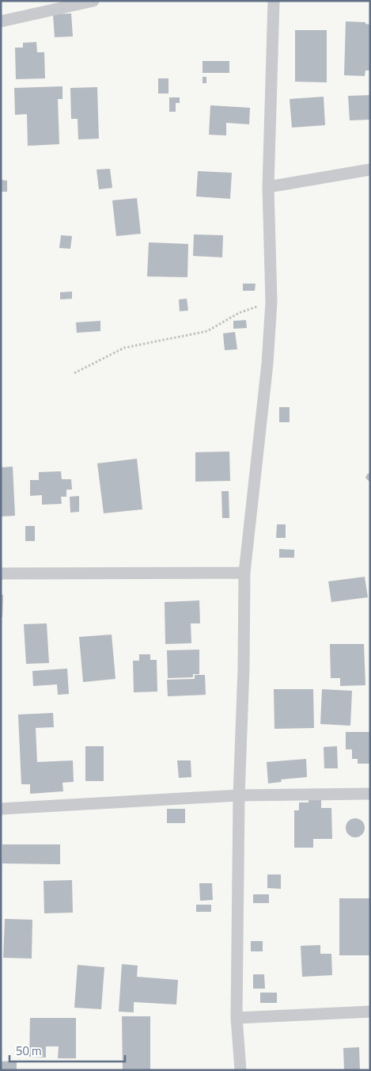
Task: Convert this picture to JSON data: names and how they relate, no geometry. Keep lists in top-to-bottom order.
{
  "scale_bar": "50 m"
}
